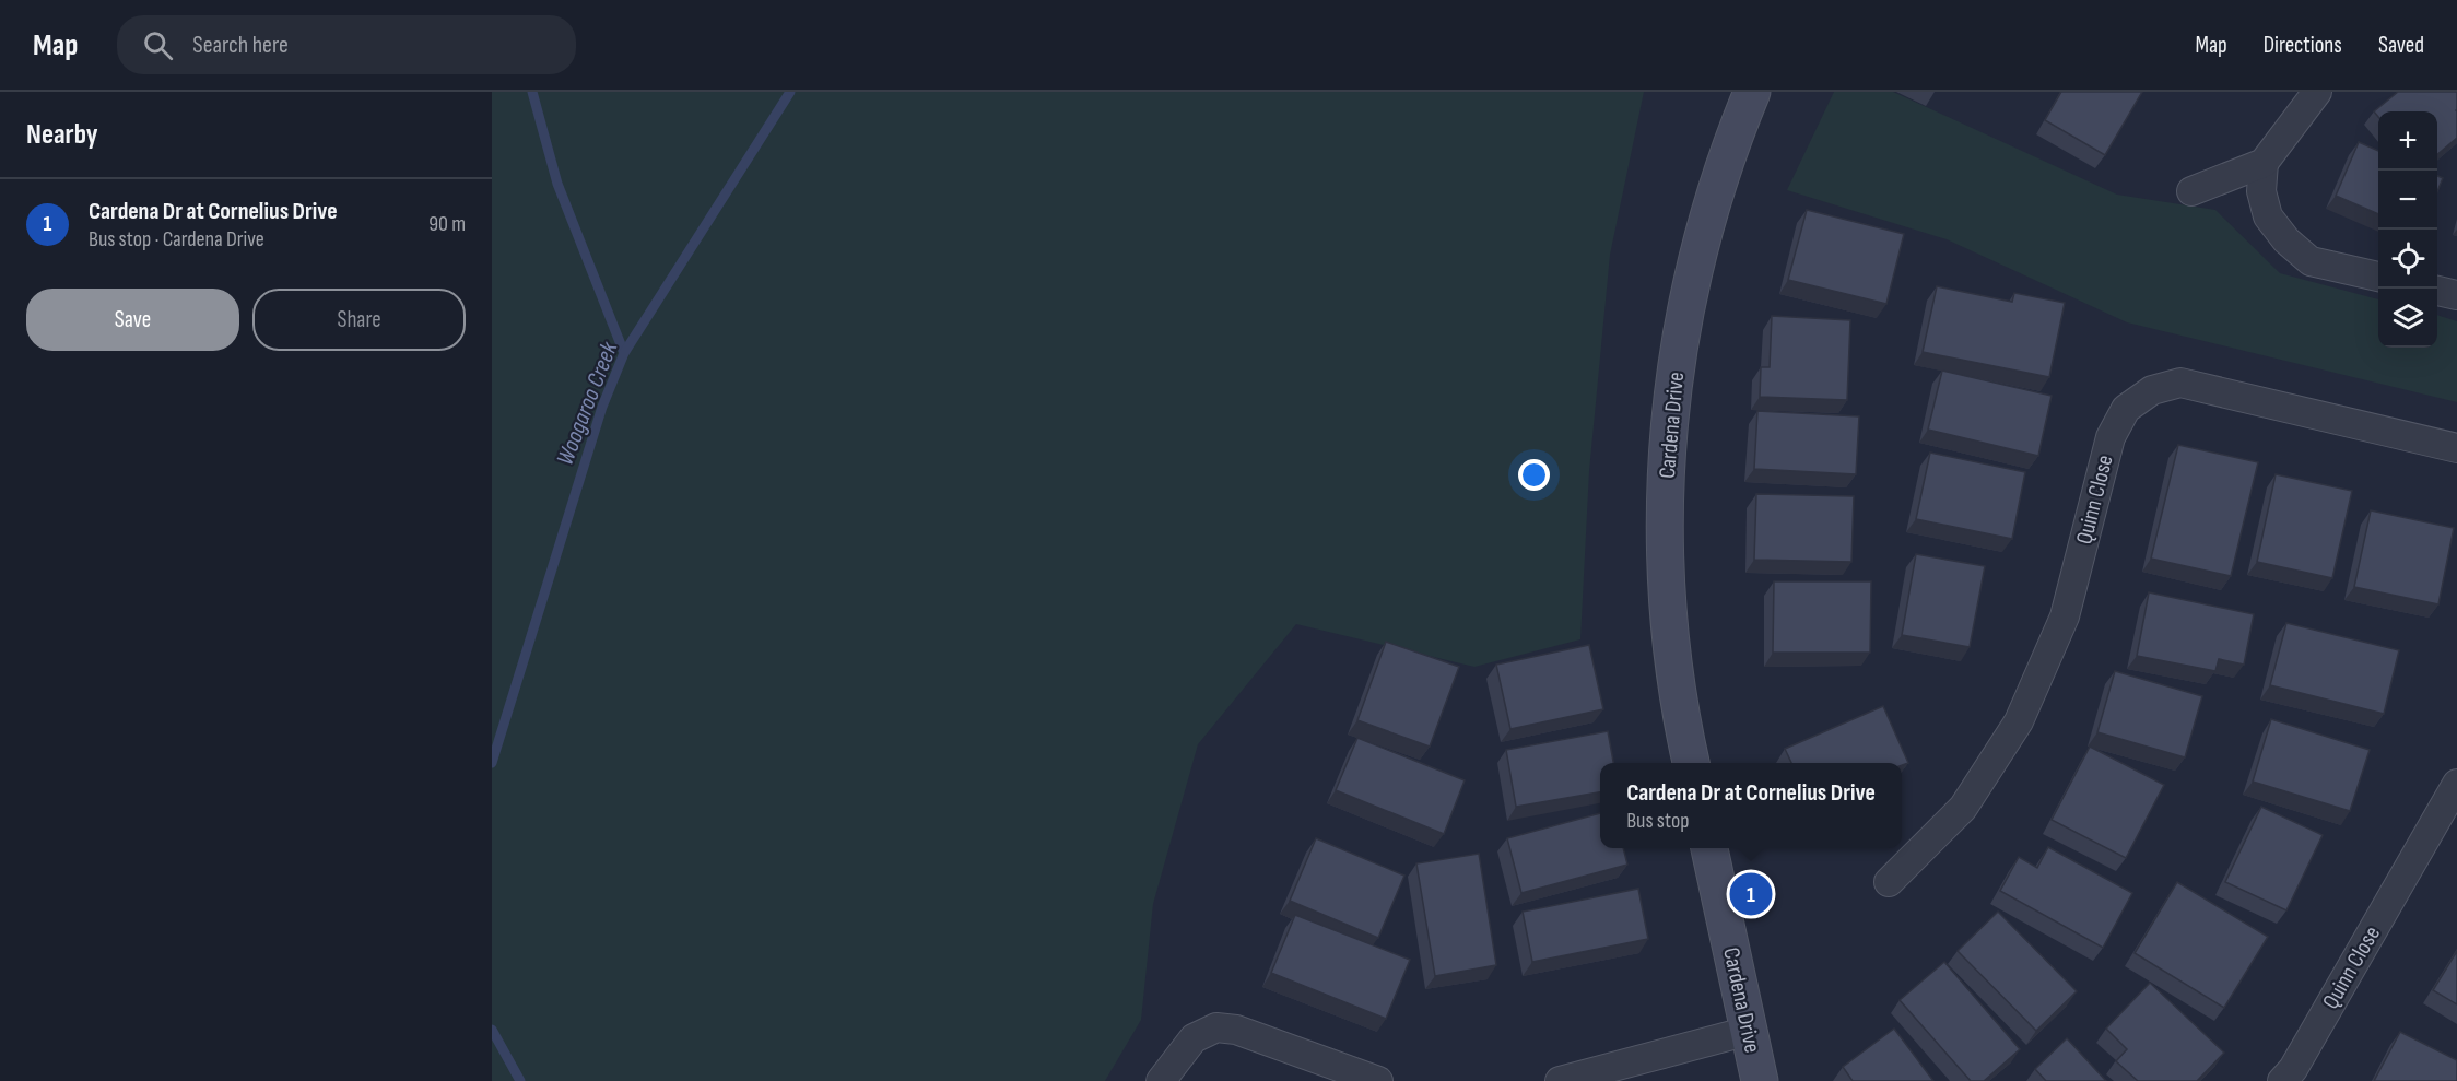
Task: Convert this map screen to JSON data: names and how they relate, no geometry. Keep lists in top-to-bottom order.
{
  "streets": {
    "street": ["Cardena Drive", "Quinn Close"]
  },
  "water": ["Woogaroo Creek"],
  "page": {
    "header": "Map",
    "search": "Search here",
    "nav": ["Map", "Directions", "Saved"],
    "heading": "Nearby",
    "map_buttons": ["+", "−"],
    "list": [
      {
        "mark": "1",
        "name": "Cardena Dr at Cornelius Drive",
        "note": "Bus stop · Cardena Drive",
        "value": "90 m"
      }
    ],
    "buttons": ["Save", "Share"],
    "popup": ["Cardena Dr at Cornelius Drive", "Bus stop"],
    "pins": "1"
  }
}
